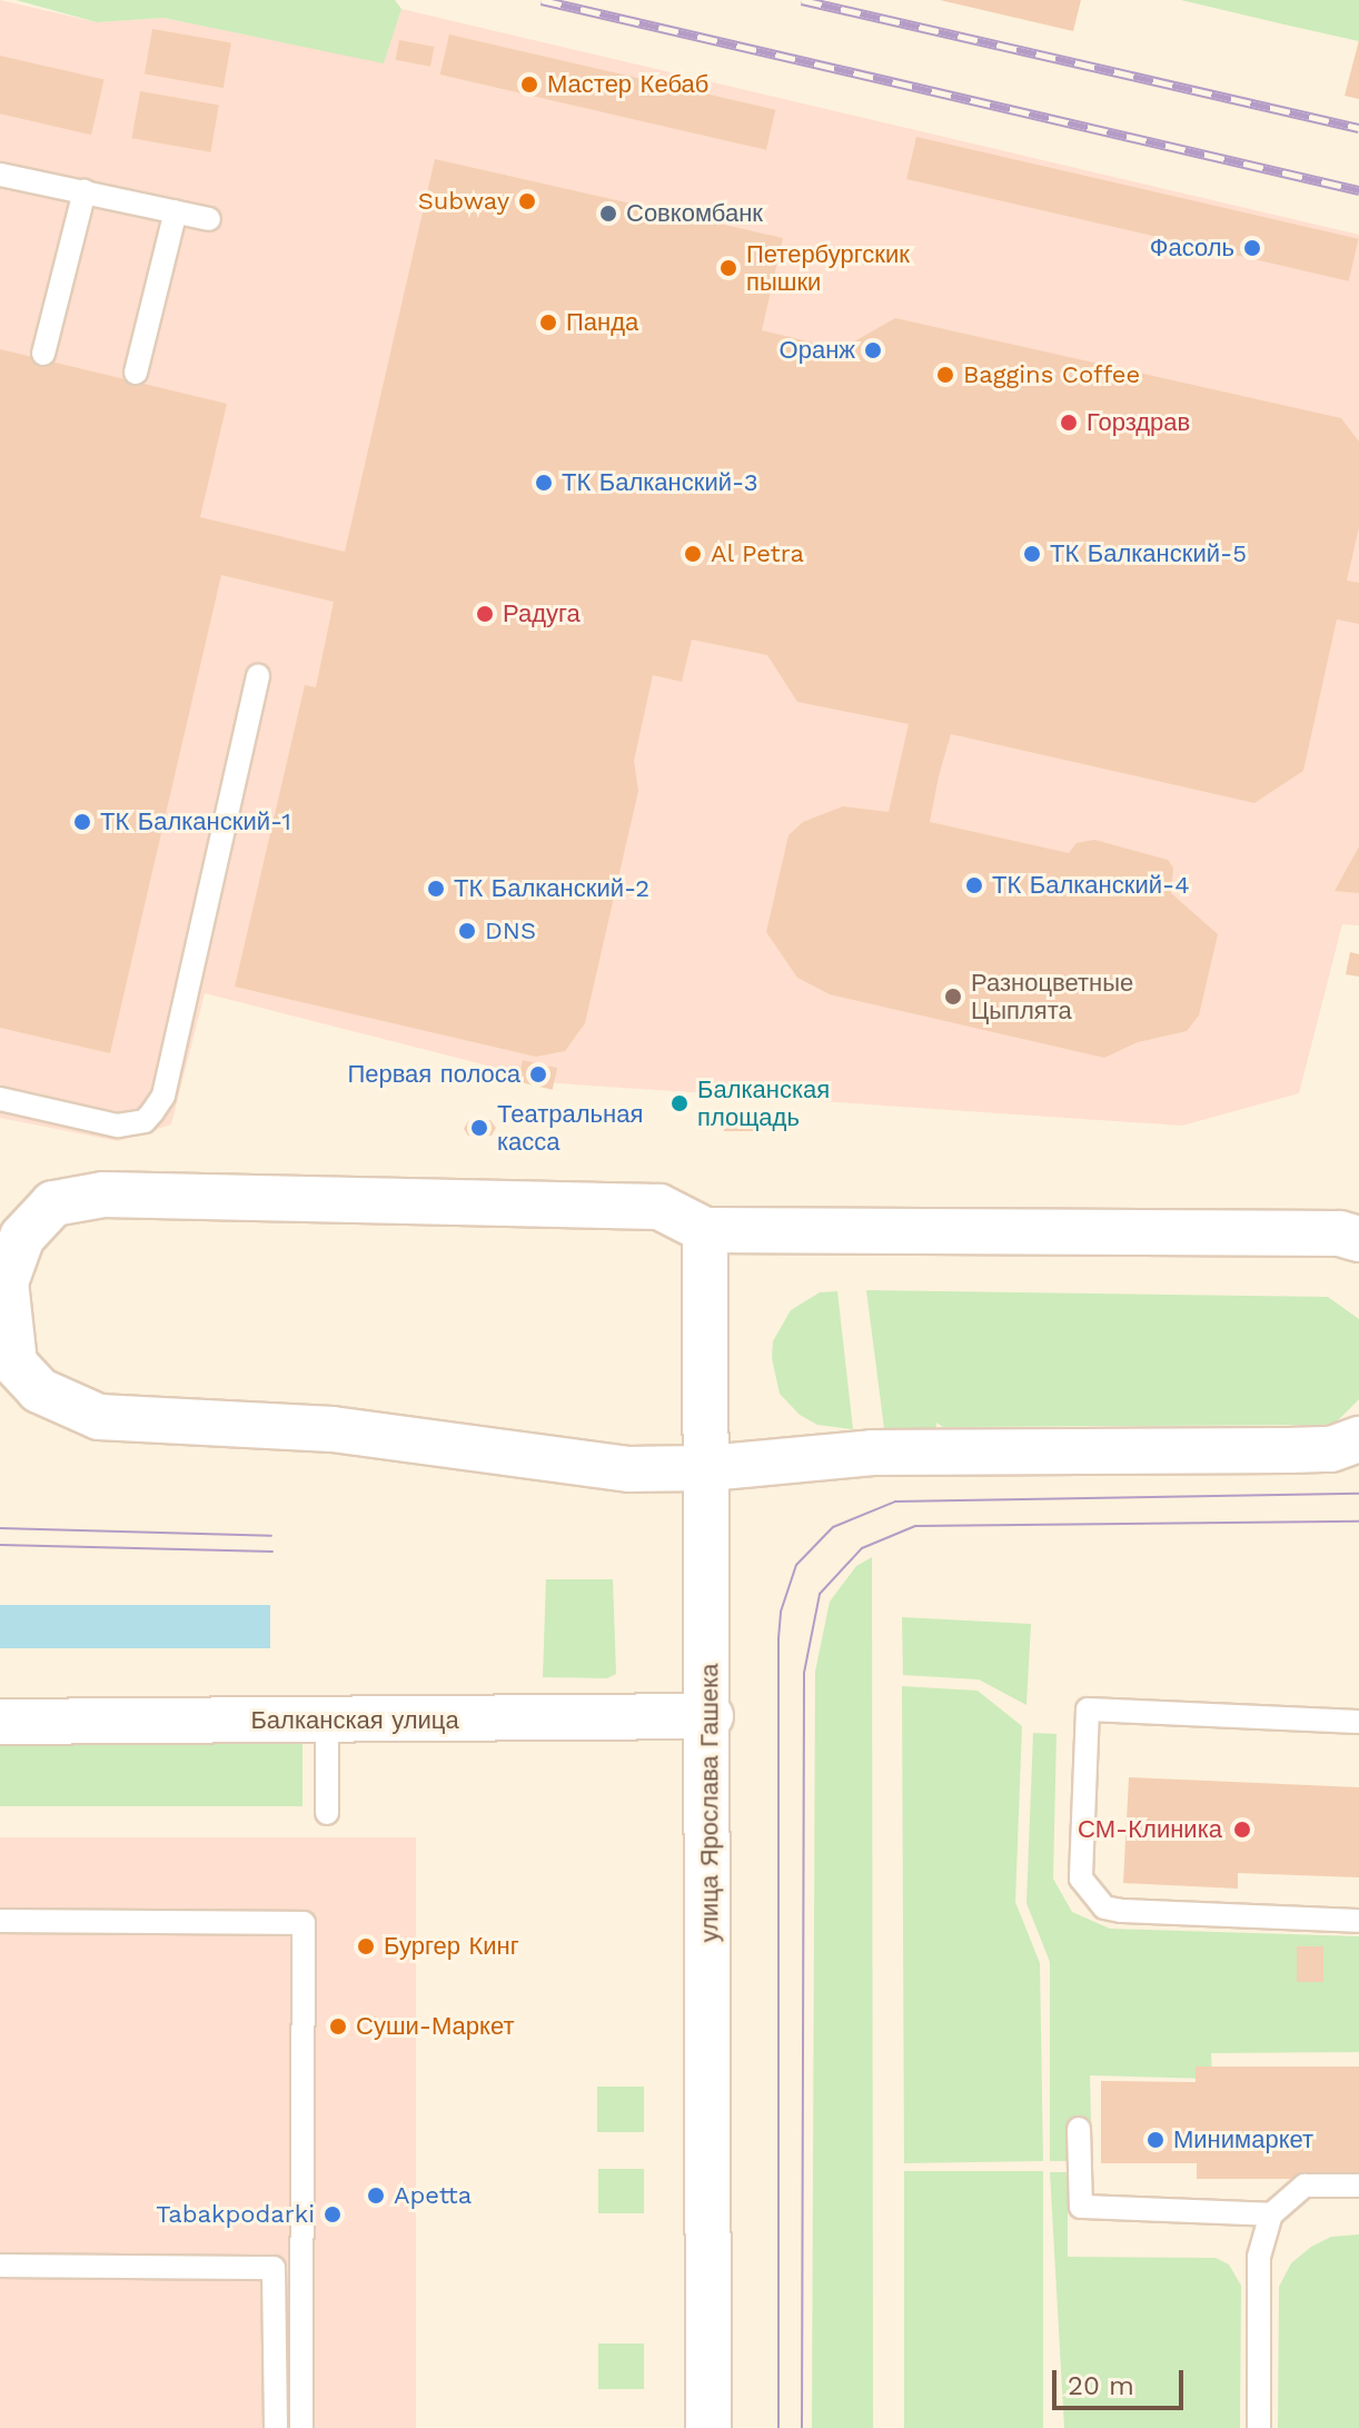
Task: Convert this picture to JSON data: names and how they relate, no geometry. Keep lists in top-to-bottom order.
{
  "streets": {
    "street": ["Балканская улица", "улица Ярослава Гашека"]
  },
  "crossings": [
    ["Балканская улица", "улица Ярослава Гашека"]
  ],
  "places": [
    "Мастер Кебаб",
    "Subway",
    "Совкомбанк",
    "Фасоль",
    "Петербургскик пышки",
    "Панда",
    "Оранж",
    "Baggins Coffee",
    "Горздрав",
    "ТК Балканский-3",
    "Al Petra",
    "ТК Балканский-5",
    "Радуга",
    "ТК Балканский-1",
    "ТК Балканский-4",
    "ТК Балканский-2",
    "DNS",
    "Разноцветные Цыплята",
    "Первая полоса",
    "Балканская площадь",
    "Театральная касса",
    "СМ-Клиника",
    "Бургер Кинг",
    "Суши-Маркет",
    "Минимаркет",
    "Apetta",
    "Tabakpodarki"
  ],
  "scale_bar": "20 m"
}
